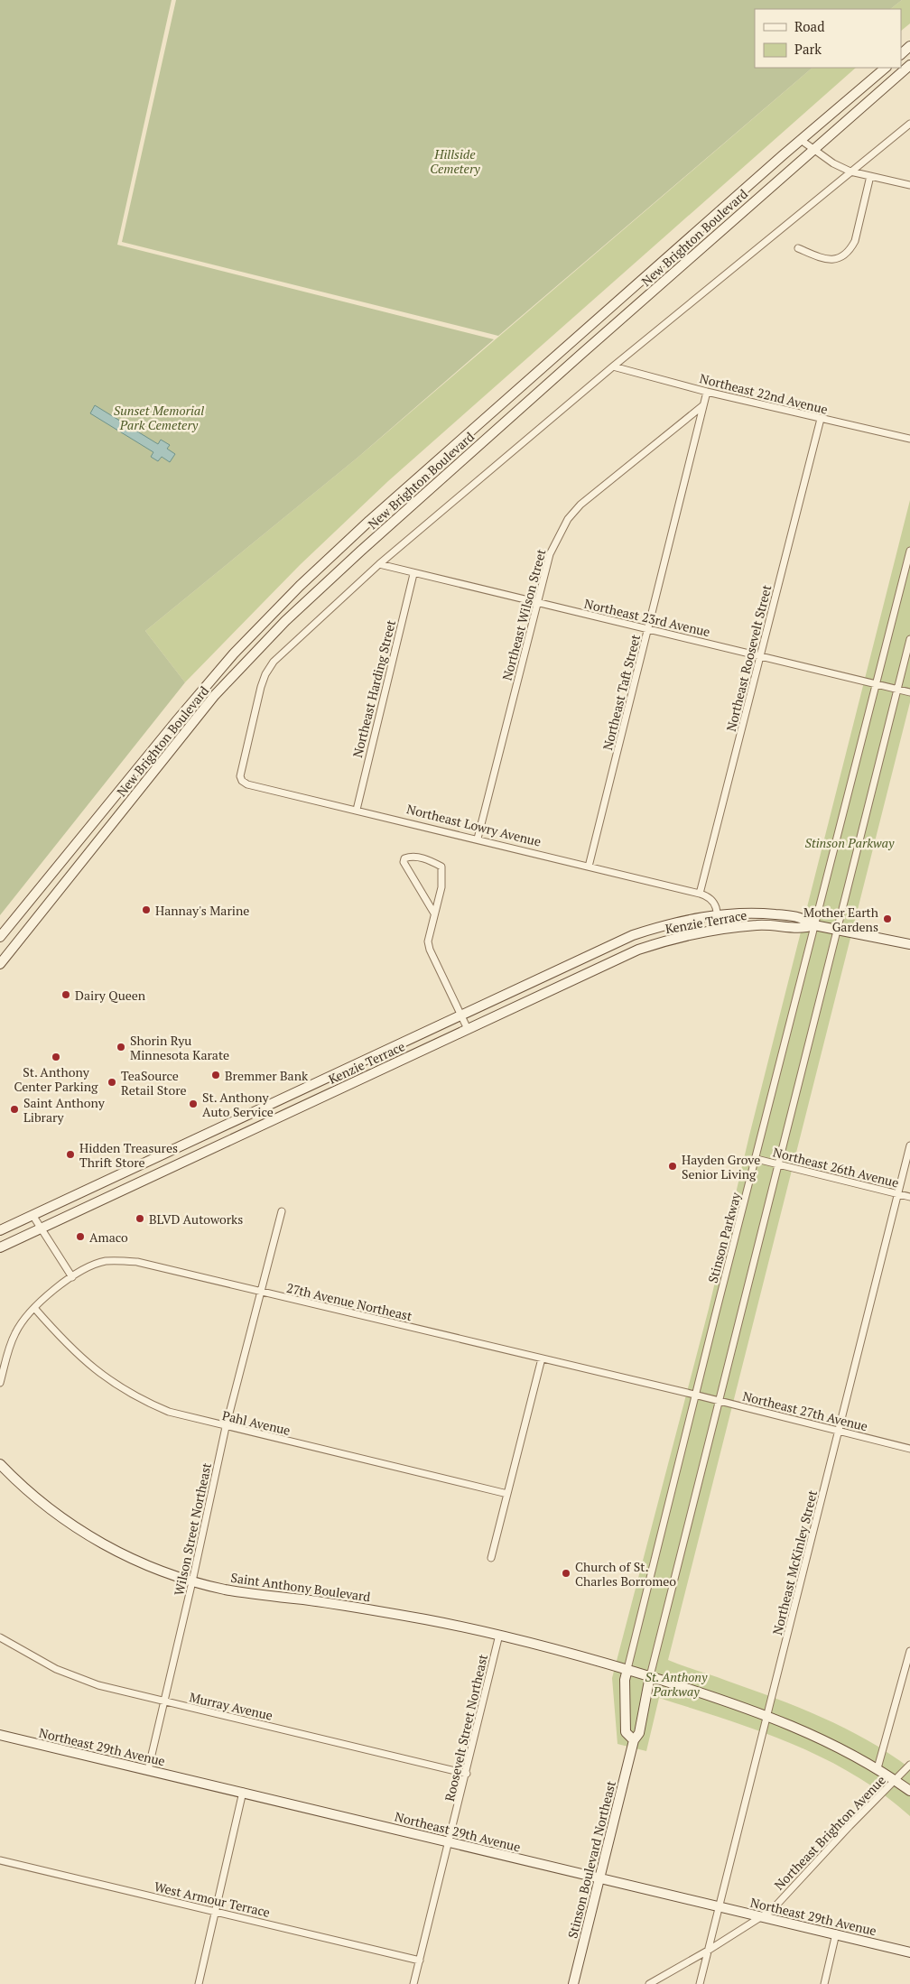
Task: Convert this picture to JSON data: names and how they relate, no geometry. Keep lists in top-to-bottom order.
{
  "streets": {
    "main road": [
      "New Brighton Boulevard",
      "Kenzie Terrace",
      "Saint Anthony Boulevard",
      "Northeast 29th Avenue",
      "Stinson Boulevard Northeast"
    ],
    "street": [
      "Northeast 22nd Avenue",
      "Northeast Wilson Street",
      "Northeast 23rd Avenue",
      "Northeast Roosevelt Street",
      "Northeast Harding Street",
      "Northeast Taft Street",
      "Northeast Lowry Avenue",
      "Northeast 26th Avenue",
      "Stinson Parkway",
      "27th Avenue Northeast",
      "Northeast 27th Avenue",
      "Pahl Avenue",
      "Wilson Street Northeast",
      "Northeast McKinley Street",
      "Murray Avenue",
      "Roosevelt Street Northeast",
      "Northeast Brighton Avenue",
      "West Armour Terrace"
    ]
  },
  "crossings": [
    ["Northeast 22nd Avenue", "Northeast Roosevelt Street"],
    ["Northeast 22nd Avenue", "Northeast Taft Street"],
    ["Northeast Wilson Street", "Northeast 23rd Avenue"],
    ["Northeast Wilson Street", "Northeast Taft Street"],
    ["Northeast Wilson Street", "Northeast Lowry Avenue"],
    ["Northeast 23rd Avenue", "Northeast Roosevelt Street"],
    ["Northeast 23rd Avenue", "Northeast Harding Street"],
    ["Northeast 23rd Avenue", "Northeast Taft Street"],
    ["Northeast 23rd Avenue", "Northeast Lowry Avenue"],
    ["Northeast 23rd Avenue", "Stinson Parkway"],
    ["Northeast Roosevelt Street", "Northeast Lowry Avenue"],
    ["Northeast Harding Street", "Northeast Lowry Avenue"],
    ["Northeast Taft Street", "Northeast Lowry Avenue"],
    ["Kenzie Terrace", "Stinson Parkway"],
    ["Northeast 26th Avenue", "Stinson Parkway"],
    ["Northeast 26th Avenue", "Northeast McKinley Street"],
    ["Stinson Parkway", "27th Avenue Northeast"],
    ["Stinson Parkway", "Northeast 27th Avenue"],
    ["Stinson Parkway", "Saint Anthony Boulevard"],
    ["27th Avenue Northeast", "Northeast 27th Avenue"],
    ["27th Avenue Northeast", "Pahl Avenue"],
    ["27th Avenue Northeast", "Wilson Street Northeast"],
    ["Northeast 27th Avenue", "Northeast McKinley Street"],
    ["Pahl Avenue", "Wilson Street Northeast"],
    ["Wilson Street Northeast", "Saint Anthony Boulevard"],
    ["Wilson Street Northeast", "Murray Avenue"],
    ["Wilson Street Northeast", "Northeast 29th Avenue"],
    ["Northeast McKinley Street", "Saint Anthony Boulevard"],
    ["Northeast McKinley Street", "Northeast 29th Avenue"],
    ["Northeast McKinley Street", "Northeast Brighton Avenue"],
    ["Saint Anthony Boulevard", "Roosevelt Street Northeast"],
    ["Saint Anthony Boulevard", "Northeast Brighton Avenue"],
    ["Saint Anthony Boulevard", "Stinson Boulevard Northeast"],
    ["Murray Avenue", "Roosevelt Street Northeast"],
    ["Roosevelt Street Northeast", "Northeast 29th Avenue"],
    ["Roosevelt Street Northeast", "West Armour Terrace"],
    ["Northeast 29th Avenue", "Northeast Brighton Avenue"],
    ["Northeast 29th Avenue", "Stinson Boulevard Northeast"]
  ],
  "parks": [
    "Hillside Cemetery",
    "Sunset Memorial Park Cemetery",
    "Stinson Parkway",
    "St. Anthony Parkway"
  ],
  "places": [
    "Hannay's Marine",
    "Mother Earth Gardens",
    "Dairy Queen",
    "Shorin Ryu Minnesota Karate",
    "St. Anthony Center Parking",
    "Bremmer Bank",
    "TeaSource Retail Store",
    "St. Anthony Auto Service",
    "Saint Anthony Library",
    "Hidden Treasures Thrift Store",
    "Hayden Grove Senior Living",
    "BLVD Autoworks",
    "Amaco",
    "Church of St. Charles Borromeo"
  ],
  "legend": ["Road", "Park"]
}
